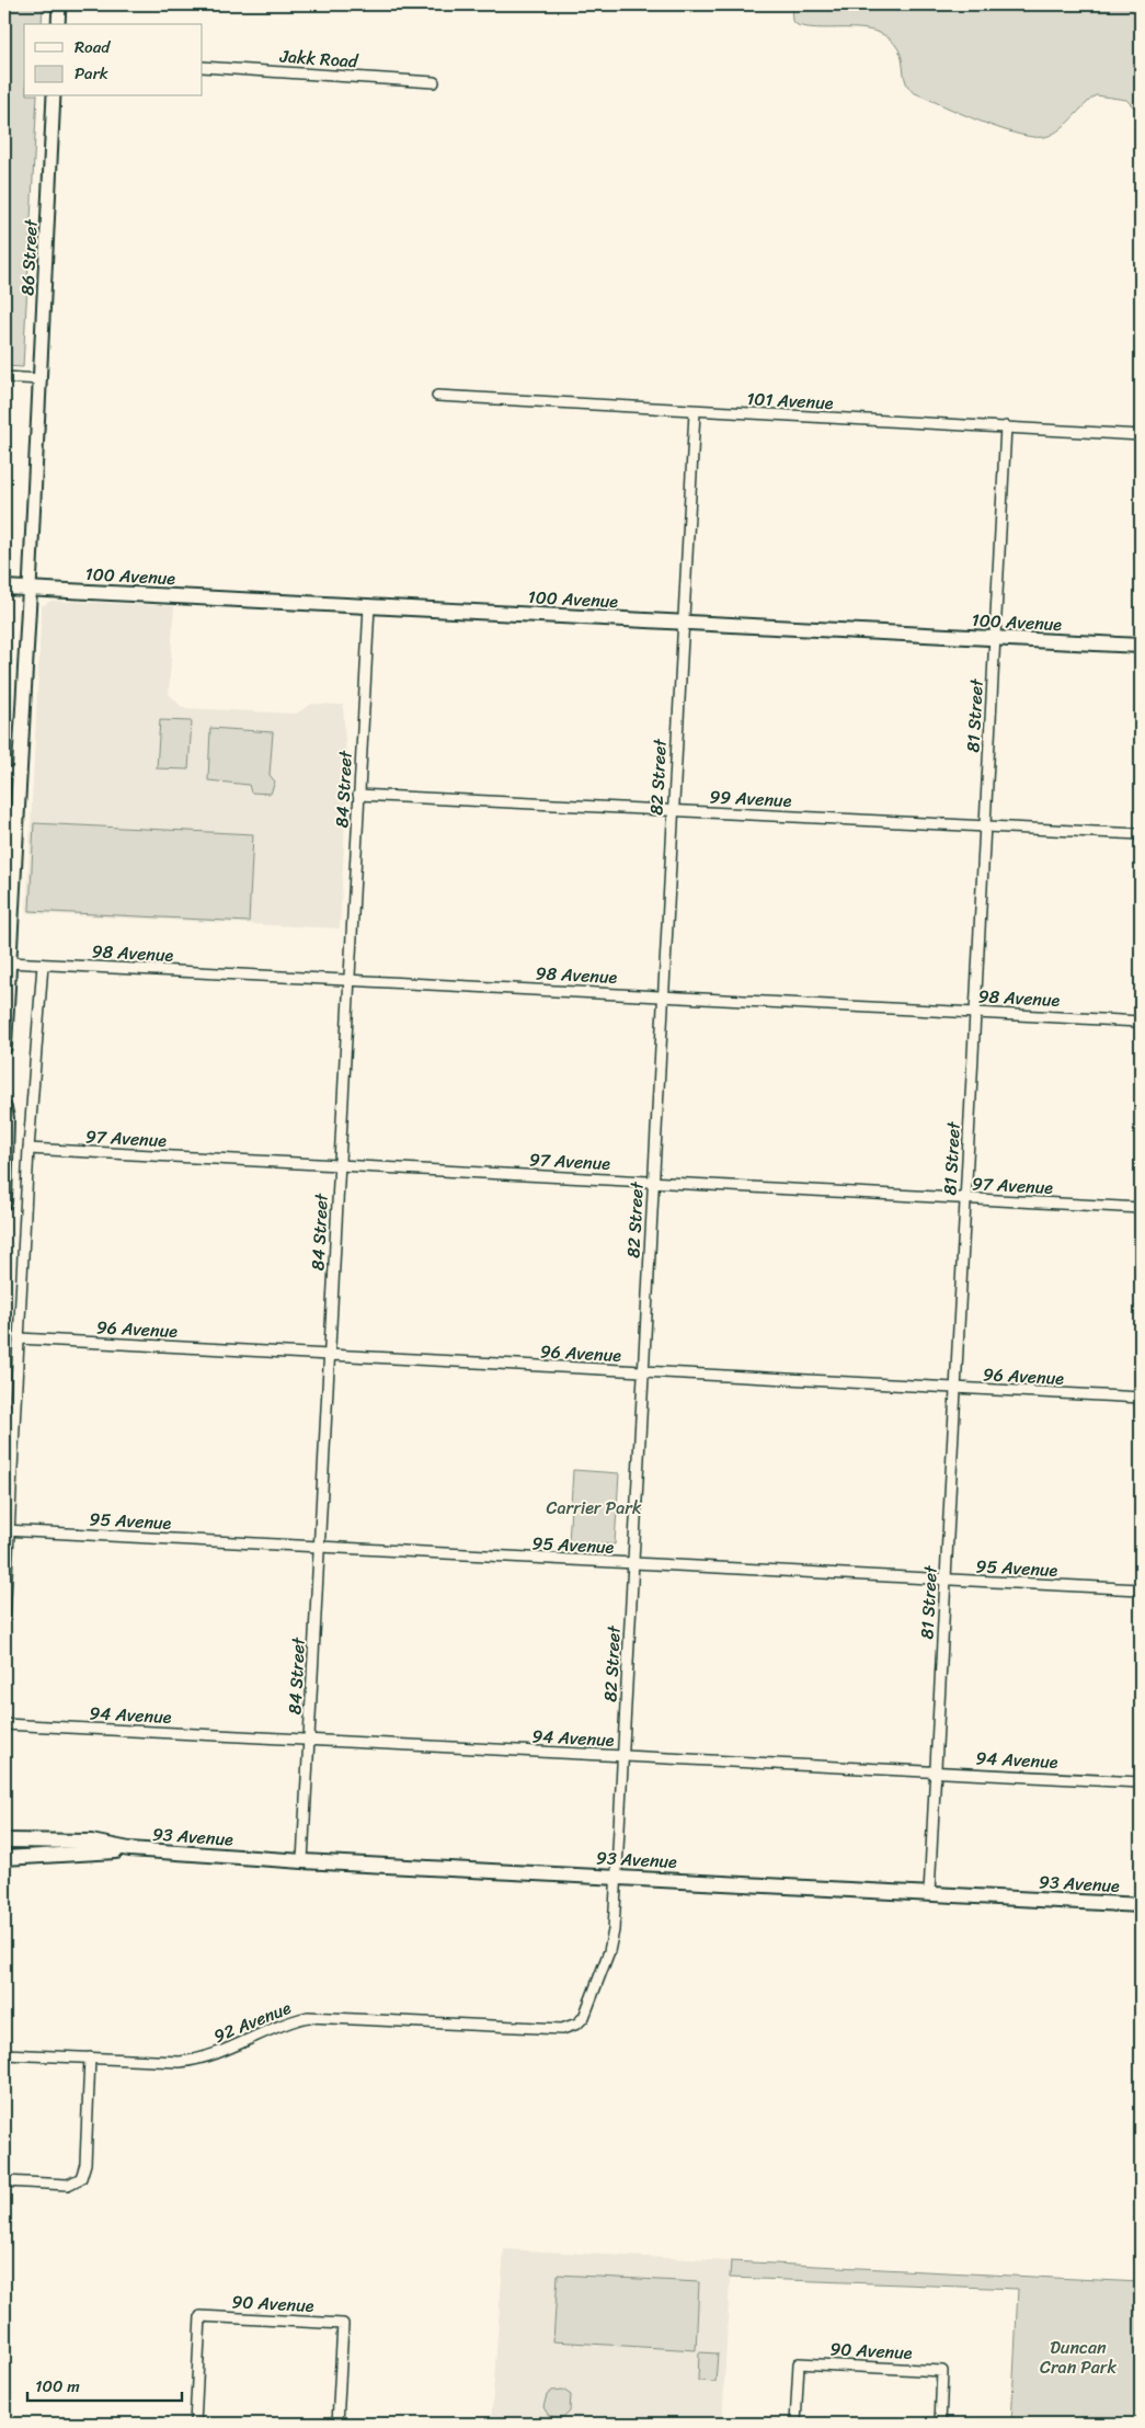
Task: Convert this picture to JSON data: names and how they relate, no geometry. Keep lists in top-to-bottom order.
{
  "streets": {
    "main road": ["86 Street", "100 Avenue", "93 Avenue"],
    "street": [
      "Jakk Road",
      "101 Avenue",
      "81 Street",
      "82 Street",
      "84 Street",
      "99 Avenue",
      "98 Avenue",
      "97 Avenue",
      "96 Avenue",
      "95 Avenue",
      "94 Avenue",
      "92 Avenue",
      "90 Avenue"
    ]
  },
  "crossings": [
    ["86 Street", "100 Avenue"],
    ["86 Street", "98 Avenue"],
    ["101 Avenue", "81 Street"],
    ["101 Avenue", "82 Street"],
    ["100 Avenue", "81 Street"],
    ["100 Avenue", "82 Street"],
    ["100 Avenue", "84 Street"],
    ["81 Street", "99 Avenue"],
    ["81 Street", "98 Avenue"],
    ["81 Street", "97 Avenue"],
    ["81 Street", "96 Avenue"],
    ["81 Street", "95 Avenue"],
    ["81 Street", "94 Avenue"],
    ["81 Street", "93 Avenue"],
    ["82 Street", "99 Avenue"],
    ["82 Street", "98 Avenue"],
    ["82 Street", "97 Avenue"],
    ["82 Street", "96 Avenue"],
    ["82 Street", "95 Avenue"],
    ["82 Street", "94 Avenue"],
    ["82 Street", "93 Avenue"],
    ["82 Street", "92 Avenue"],
    ["84 Street", "99 Avenue"],
    ["84 Street", "98 Avenue"],
    ["84 Street", "97 Avenue"],
    ["84 Street", "96 Avenue"],
    ["84 Street", "95 Avenue"],
    ["84 Street", "94 Avenue"],
    ["84 Street", "93 Avenue"]
  ],
  "parks": ["Carrier Park", "Duncan Cran Park"],
  "legend": ["Road", "Park"],
  "scale_bar": "100 m"
}
